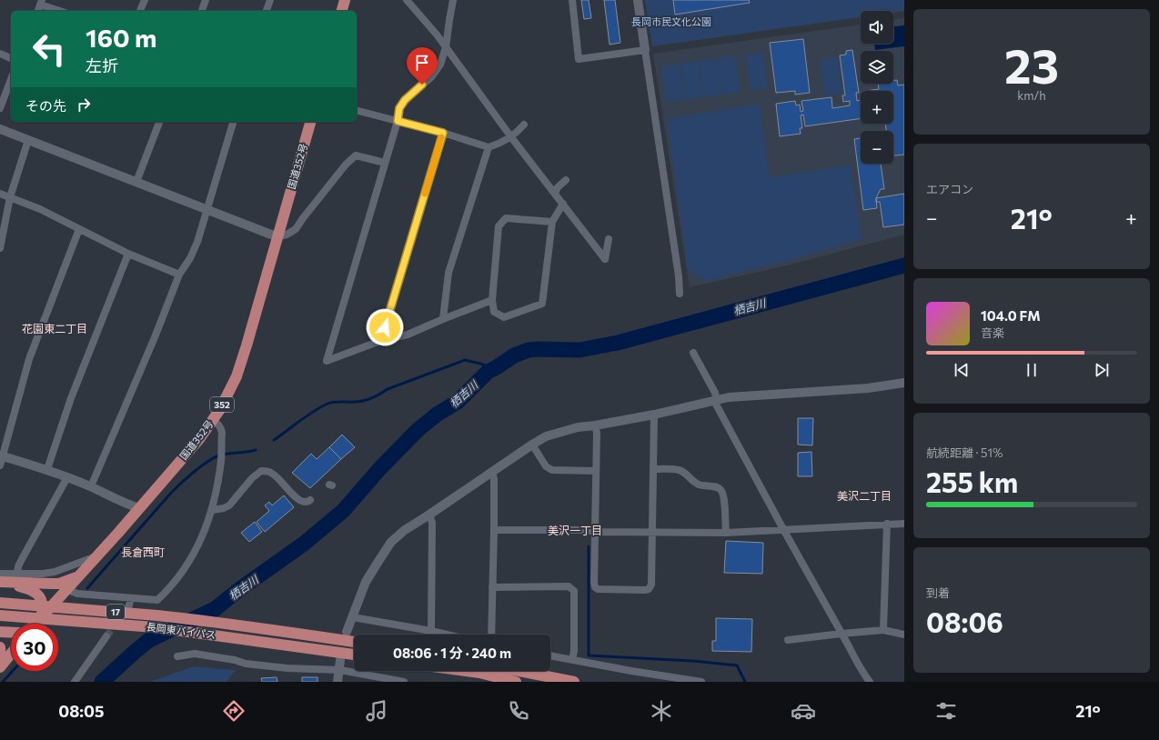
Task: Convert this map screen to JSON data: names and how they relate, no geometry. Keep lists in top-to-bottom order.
{
  "streets": {
    "highway": [
      "国道352号",
      "352",
      "17",
      "長岡東バイパス"
    ]
  },
  "districts": [
    "花園東二丁目",
    "美沢二丁目",
    "美沢一丁目",
    "長倉西町"
  ],
  "water": ["栖吉川"],
  "parks": ["長岡市民文化公園"],
  "page": {
    "tile": [
      ["23", "km/h"],
      "エアコン",
      ["航続距離 · 51%", "255 km"],
      ["到着", "08:06"]
    ],
    "map_buttons": ["+", "−"],
    "turn": ["160 m", "左折"],
    "then": "その先",
    "heat": ["−", "21°", "+"],
    "song": ["104.0 FM", "音楽"],
    "limit": "30",
    "trip": "08:06 · 1 分 · 240 m",
    "tabs": ["08:05", "21°"]
  }
}
